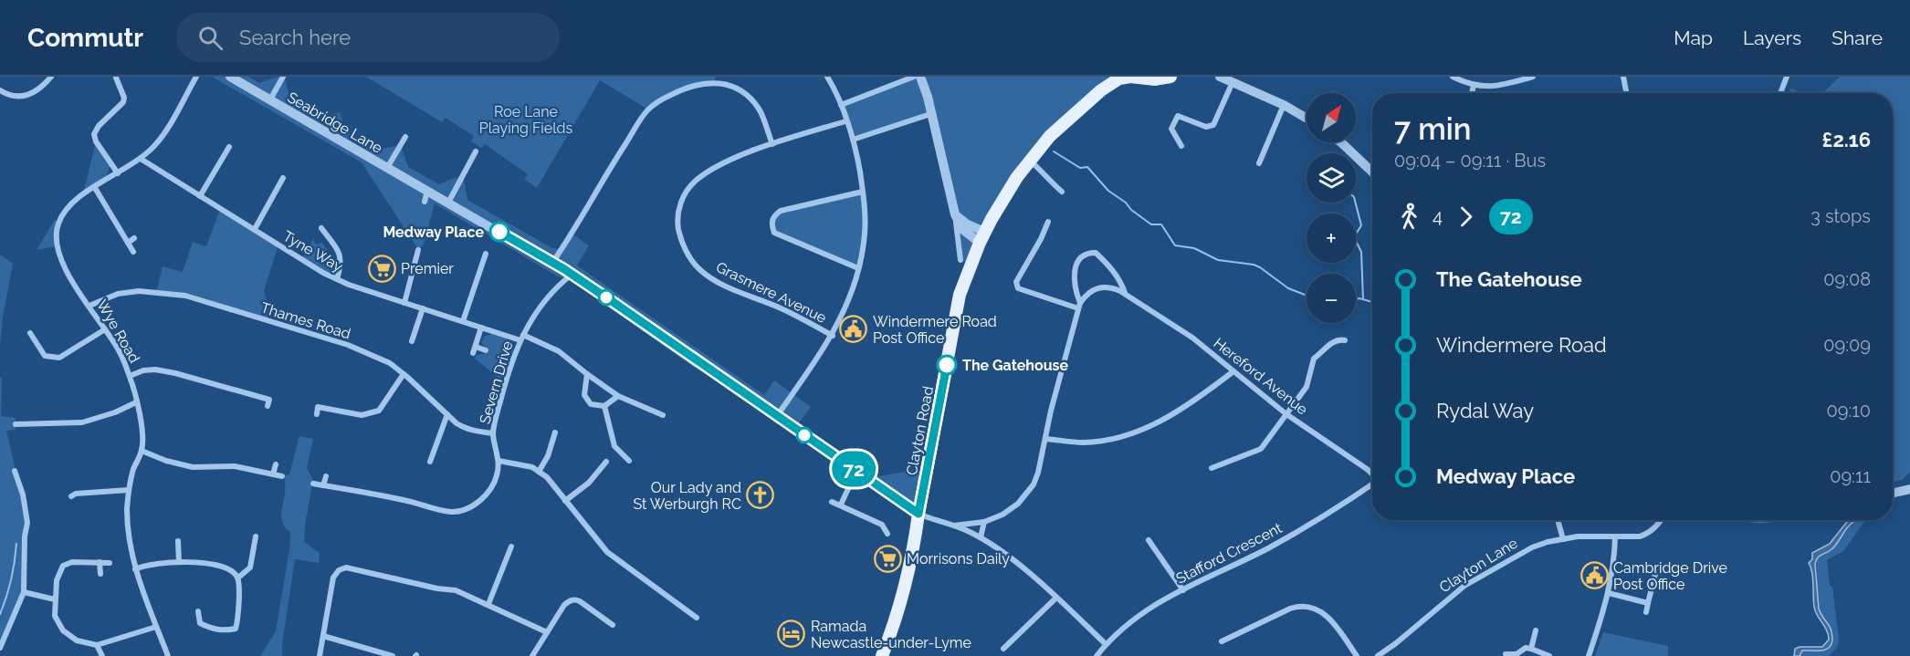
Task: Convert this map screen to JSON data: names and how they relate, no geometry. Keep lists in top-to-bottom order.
{
  "streets": {
    "main road": ["Clayton Road"],
    "street": [
      "Seabridge Lane",
      "Tyne Way",
      "Grasmere Avenue",
      "Thames Road",
      "Wye Road",
      "Hereford Avenue",
      "Severn Drive",
      "Stafford Crescent",
      "Clayton Lane"
    ]
  },
  "crossings": [
    ["Seabridge Lane", "Severn Drive"],
    ["Seabridge Lane", "Clayton Road"],
    ["Tyne Way", "Wye Road"],
    ["Tyne Way", "Severn Drive"],
    ["Thames Road", "Wye Road"],
    ["Thames Road", "Severn Drive"]
  ],
  "parks": ["Roe Lane Playing Fields"],
  "places": {
    "other": ["Medway Place", "The Gatehouse"],
    "supermarket": ["Premier", "Morrisons Daily"],
    "public building": ["Windermere Road Post Office", "Cambridge Drive Post Office"],
    "church": ["Our Lady and St Werburgh RC"],
    "hotel": ["Ramada Newcastle-under-Lyme"]
  },
  "lines": ["bus line 72"],
  "north": "top right",
  "page": {
    "header": "Commutr",
    "search": "Search here",
    "nav": ["Map", "Layers", "Share"],
    "on_map": "72",
    "map_buttons": ["+", "−"],
    "heading": ["7 min", "09:04 – 09:11 · Bus", "£2.16"],
    "legs": ["4", "72", "3 stops"],
    "list": [
      {
        "name": "The Gatehouse",
        "value": "09:08"
      },
      {
        "name": "Windermere Road",
        "value": "09:09"
      },
      {
        "name": "Rydal Way",
        "value": "09:10"
      },
      {
        "name": "Medway Place",
        "value": "09:11"
      }
    ]
  }
}
